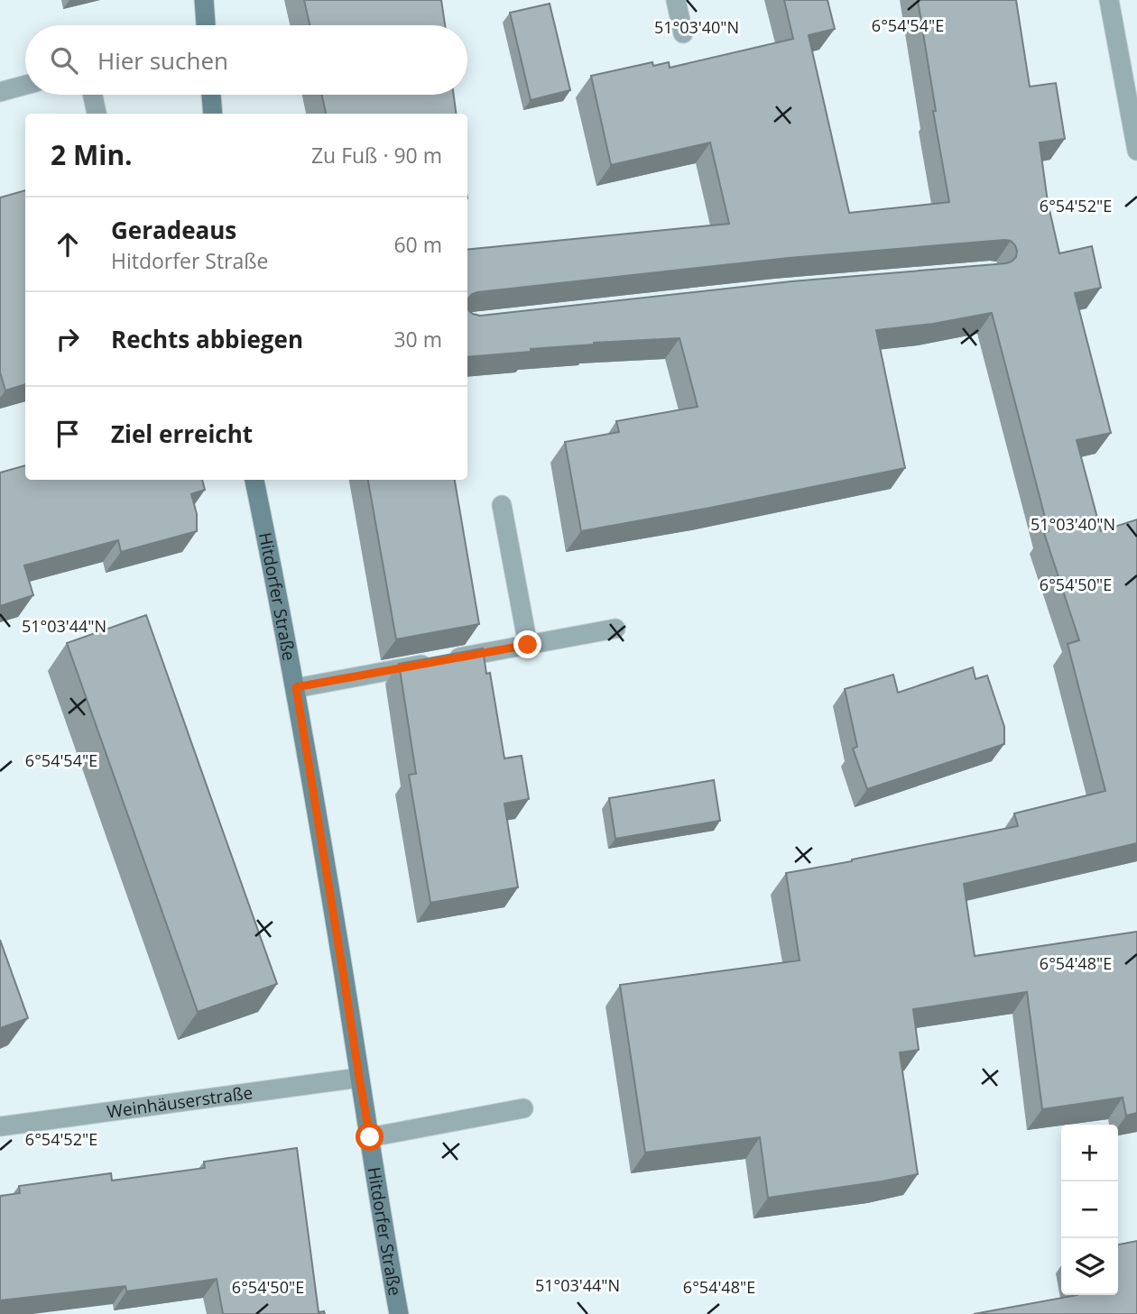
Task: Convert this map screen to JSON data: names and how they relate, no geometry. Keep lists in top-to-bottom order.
{
  "streets": {
    "street": ["Hitdorfer Straße", "Weinhäuserstraße"]
  },
  "crossings": [
    ["Hitdorfer Straße", "Weinhäuserstraße"]
  ],
  "page": {
    "search": "Hier suchen",
    "heading": ["2 Min.", "Zu Fuß · 90 m"],
    "list": [
      ["Geradeaus", "Hitdorfer Straße", "60 m"],
      ["Rechts abbiegen", "30 m"],
      "Ziel erreicht"
    ],
    "map_buttons": ["+", "−"]
  },
  "coordinates": [
    "6°54'54\"E",
    "51°03'40\"N",
    "6°54'52\"E",
    "6°54'50\"E",
    "51°03'44\"N",
    "6°54'48\"E"
  ]
}
